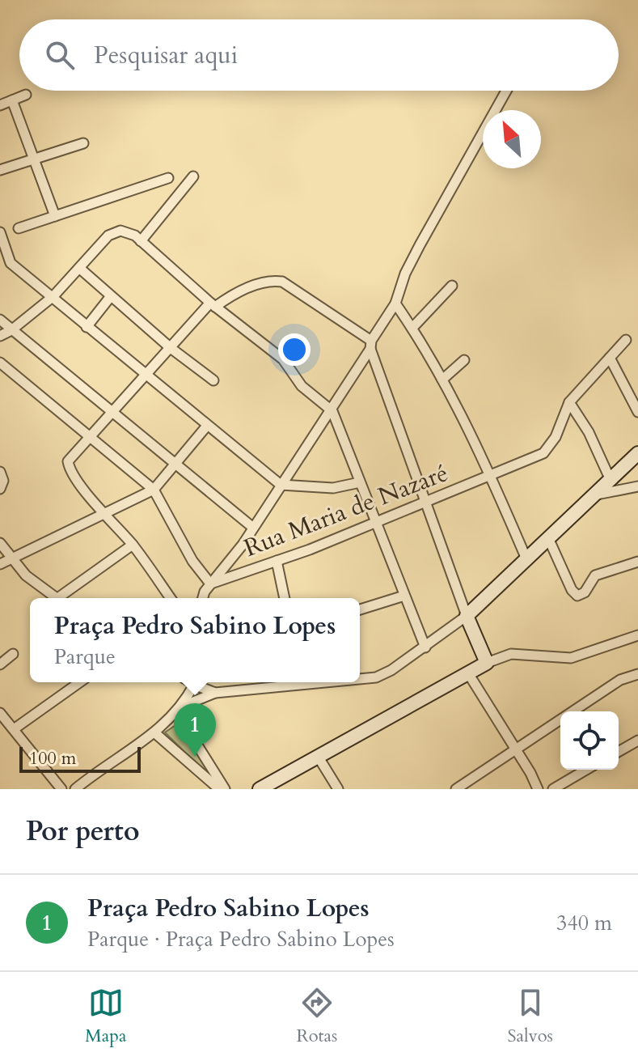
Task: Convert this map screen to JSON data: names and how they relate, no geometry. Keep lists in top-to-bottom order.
{
  "streets": {
    "street": ["Rua Maria de Nazaré"]
  },
  "scale_bar": "100 m",
  "north": "top left",
  "page": {
    "search": "Pesquisar aqui",
    "popup": ["Praça Pedro Sabino Lopes", "Parque"],
    "pins": "1",
    "scale": "100 m",
    "heading": "Por perto",
    "list": [
      {
        "mark": "1",
        "name": "Praça Pedro Sabino Lopes",
        "note": "Parque · Praça Pedro Sabino Lopes",
        "value": "340 m"
      }
    ],
    "nav": ["Mapa", "Rotas", "Salvos"]
  }
}
